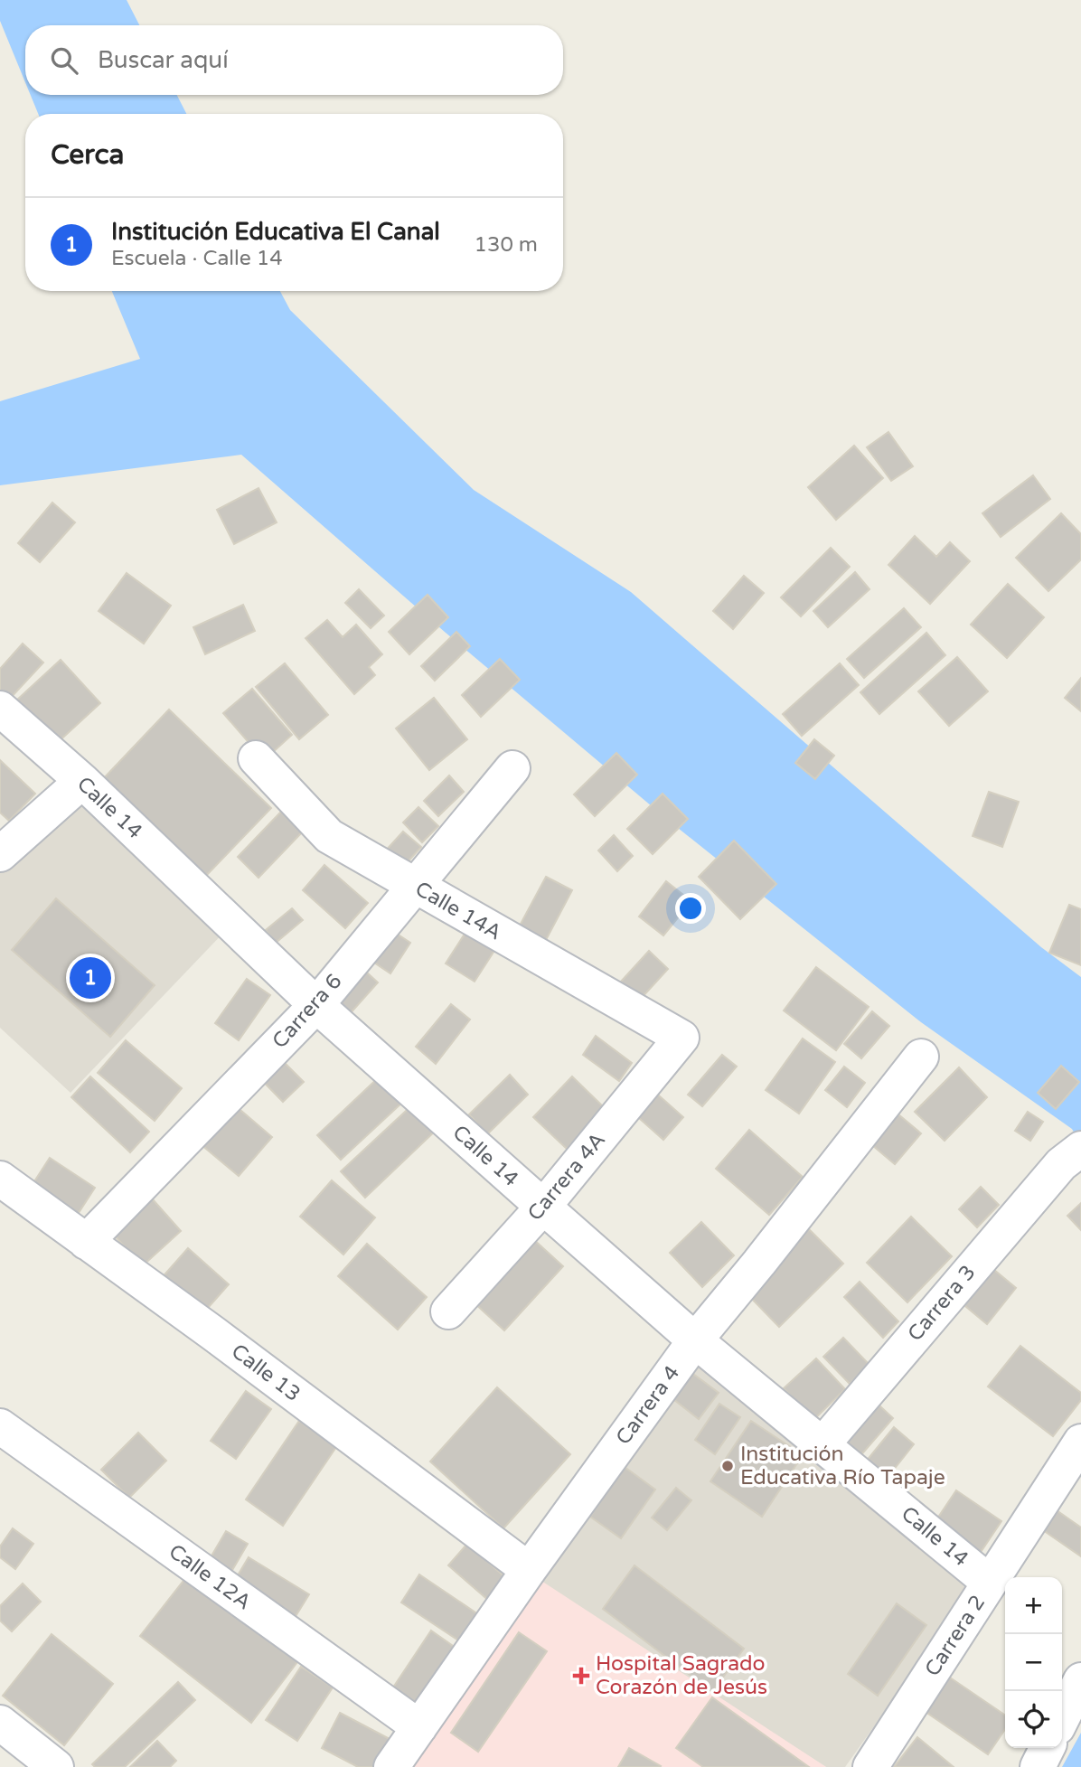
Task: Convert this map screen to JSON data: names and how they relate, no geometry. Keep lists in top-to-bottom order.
{
  "streets": {
    "street": [
      "Calle 14",
      "Calle 14A",
      "Carrera 6",
      "Carrera 4A",
      "Carrera 3",
      "Calle 13",
      "Carrera 4",
      "Calle 12A",
      "Carrera 2"
    ]
  },
  "crossings": [
    ["Calle 14", "Carrera 6"],
    ["Calle 14", "Carrera 4A"],
    ["Calle 14", "Carrera 3"],
    ["Calle 14", "Carrera 4"],
    ["Calle 14", "Carrera 2"],
    ["Calle 14A", "Carrera 6"],
    ["Calle 14A", "Carrera 4A"],
    ["Carrera 6", "Calle 13"],
    ["Calle 13", "Carrera 4"],
    ["Carrera 4", "Calle 12A"]
  ],
  "places": {
    "other": ["Institución Educativa Río Tapaje"],
    "health": ["Hospital Sagrado Corazón de Jesús"]
  },
  "page": {
    "search": "Buscar aquí",
    "heading": "Cerca",
    "list": [
      {
        "mark": "1",
        "name": "Institución Educativa El Canal",
        "note": "Escuela · Calle 14",
        "value": "130 m"
      }
    ],
    "pins": "1",
    "map_buttons": ["+", "−"]
  }
}
